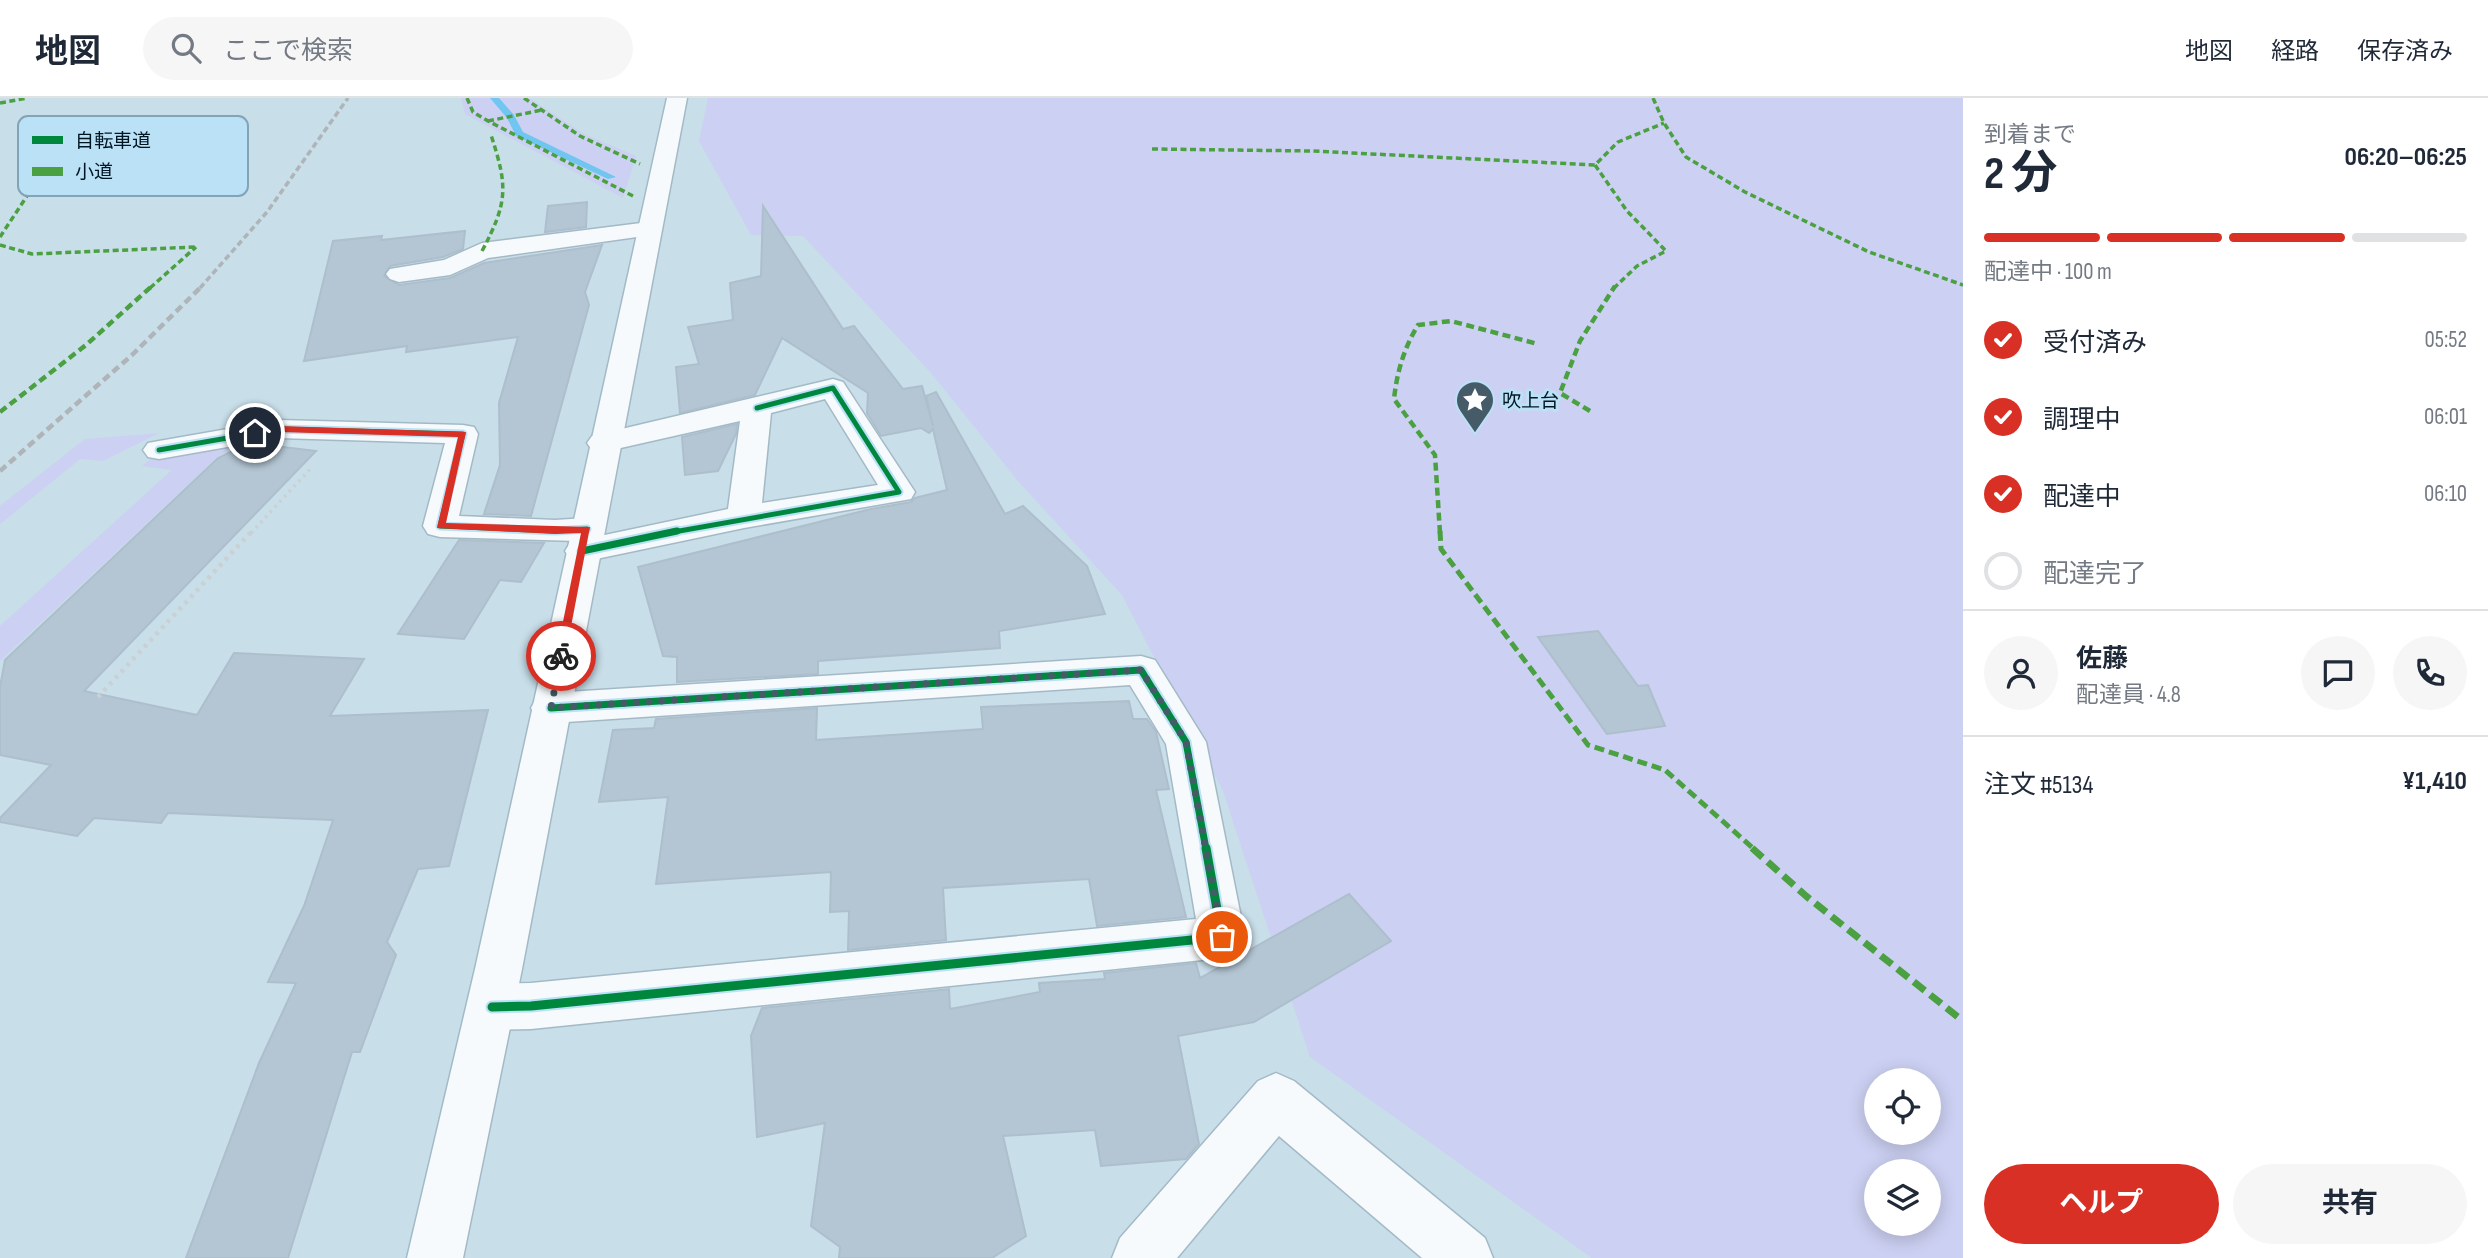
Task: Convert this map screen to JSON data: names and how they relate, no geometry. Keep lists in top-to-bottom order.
{
  "places": {
    "place": ["吹上台"]
  },
  "legend": ["自転車道", "小道"],
  "page": {
    "header": "地図",
    "search": "ここで検索",
    "nav": ["地図", "経路", "保存済み"],
    "heading": ["2 分", "到着まで", "06:20–06:25"],
    "panel": [
      "佐藤",
      "配達員 · 4.8",
      "注文 #5134",
      "¥1,410"
    ],
    "bar": "配達中 · 100 m",
    "list": [
      ["受付済み", "05:52"],
      ["調理中", "06:01"],
      ["配達中", "06:10"],
      "配達完了"
    ],
    "buttons": ["ヘルプ", "共有"]
  }
}
